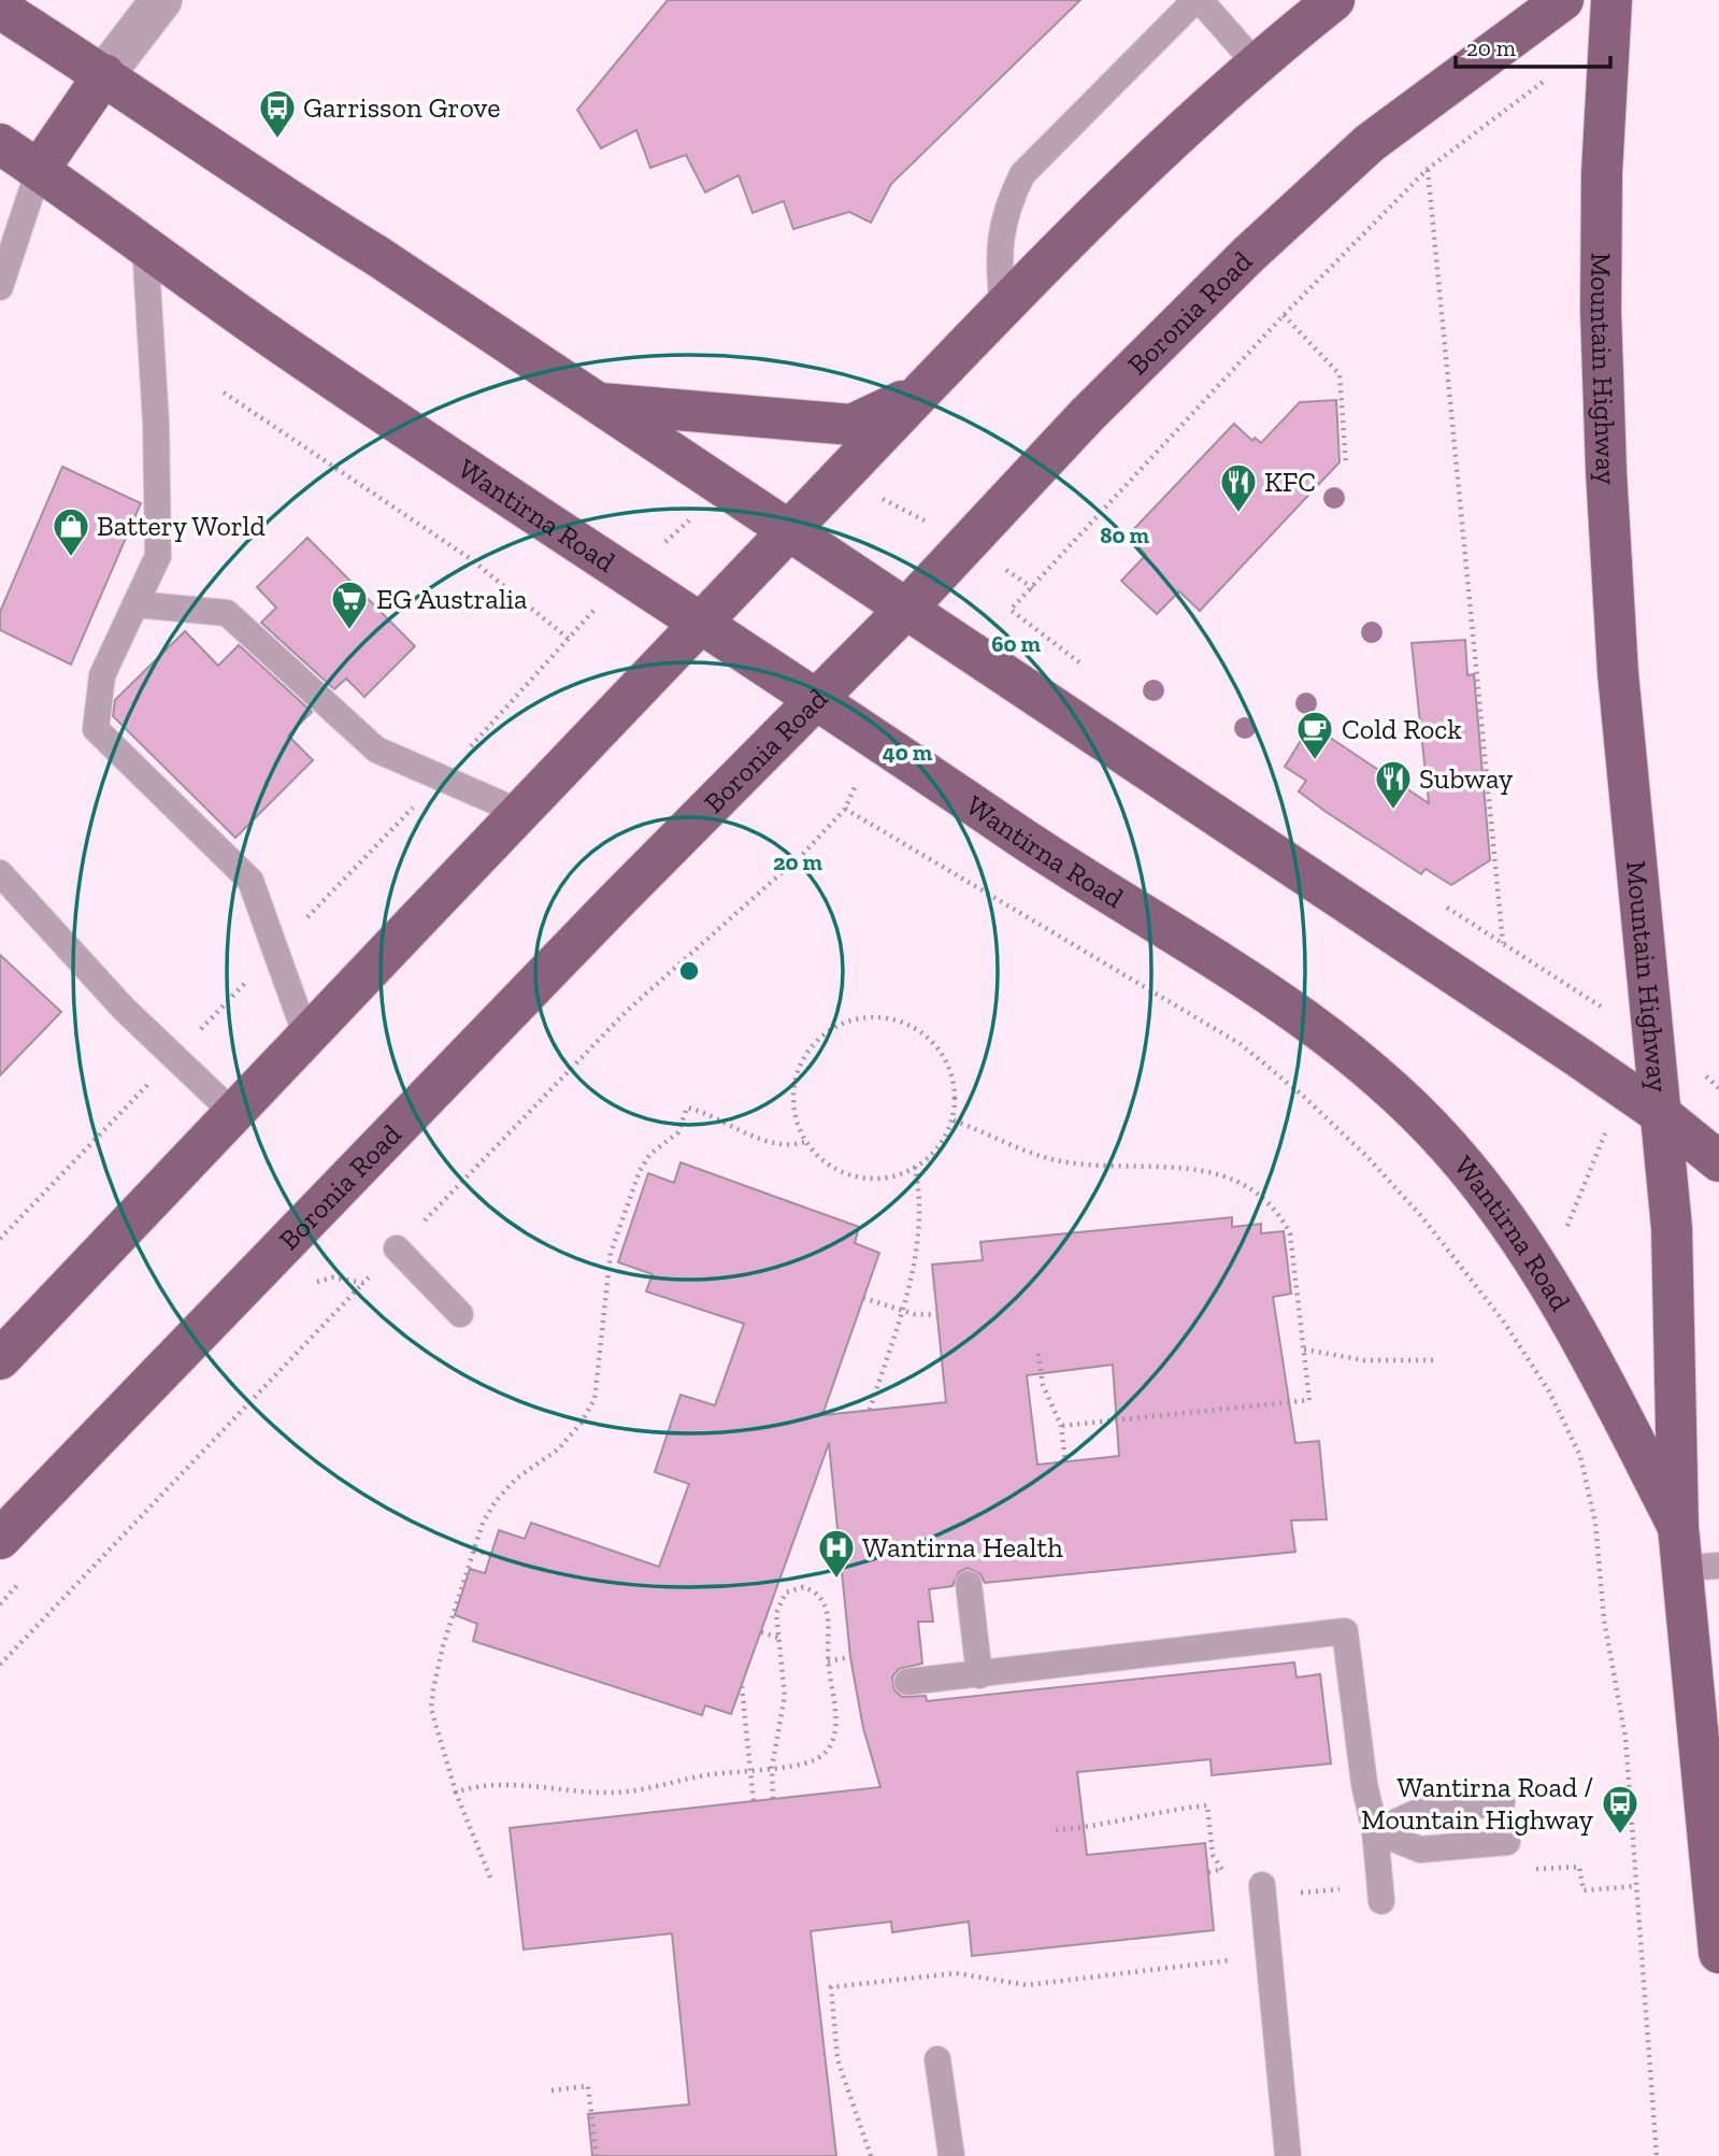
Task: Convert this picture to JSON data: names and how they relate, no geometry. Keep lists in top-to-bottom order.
{
  "streets": {
    "main road": ["Boronia Road", "Mountain Highway", "Wantirna Road"]
  },
  "crossings": [
    ["Boronia Road", "Wantirna Road"],
    ["Mountain Highway", "Wantirna Road"]
  ],
  "places": {
    "bus stop": ["Garrisson Grove", "Wantirna Road / Mountain Highway"],
    "restaurant": ["KFC", "Subway"],
    "shop": ["Battery World"],
    "supermarket": ["EG Australia"],
    "cafe": ["Cold Rock"],
    "hospital": ["Wantirna Health"]
  },
  "scale_bar": "20 m",
  "rings": [
    "80 m",
    "60 m",
    "40 m",
    "20 m"
  ]
}
